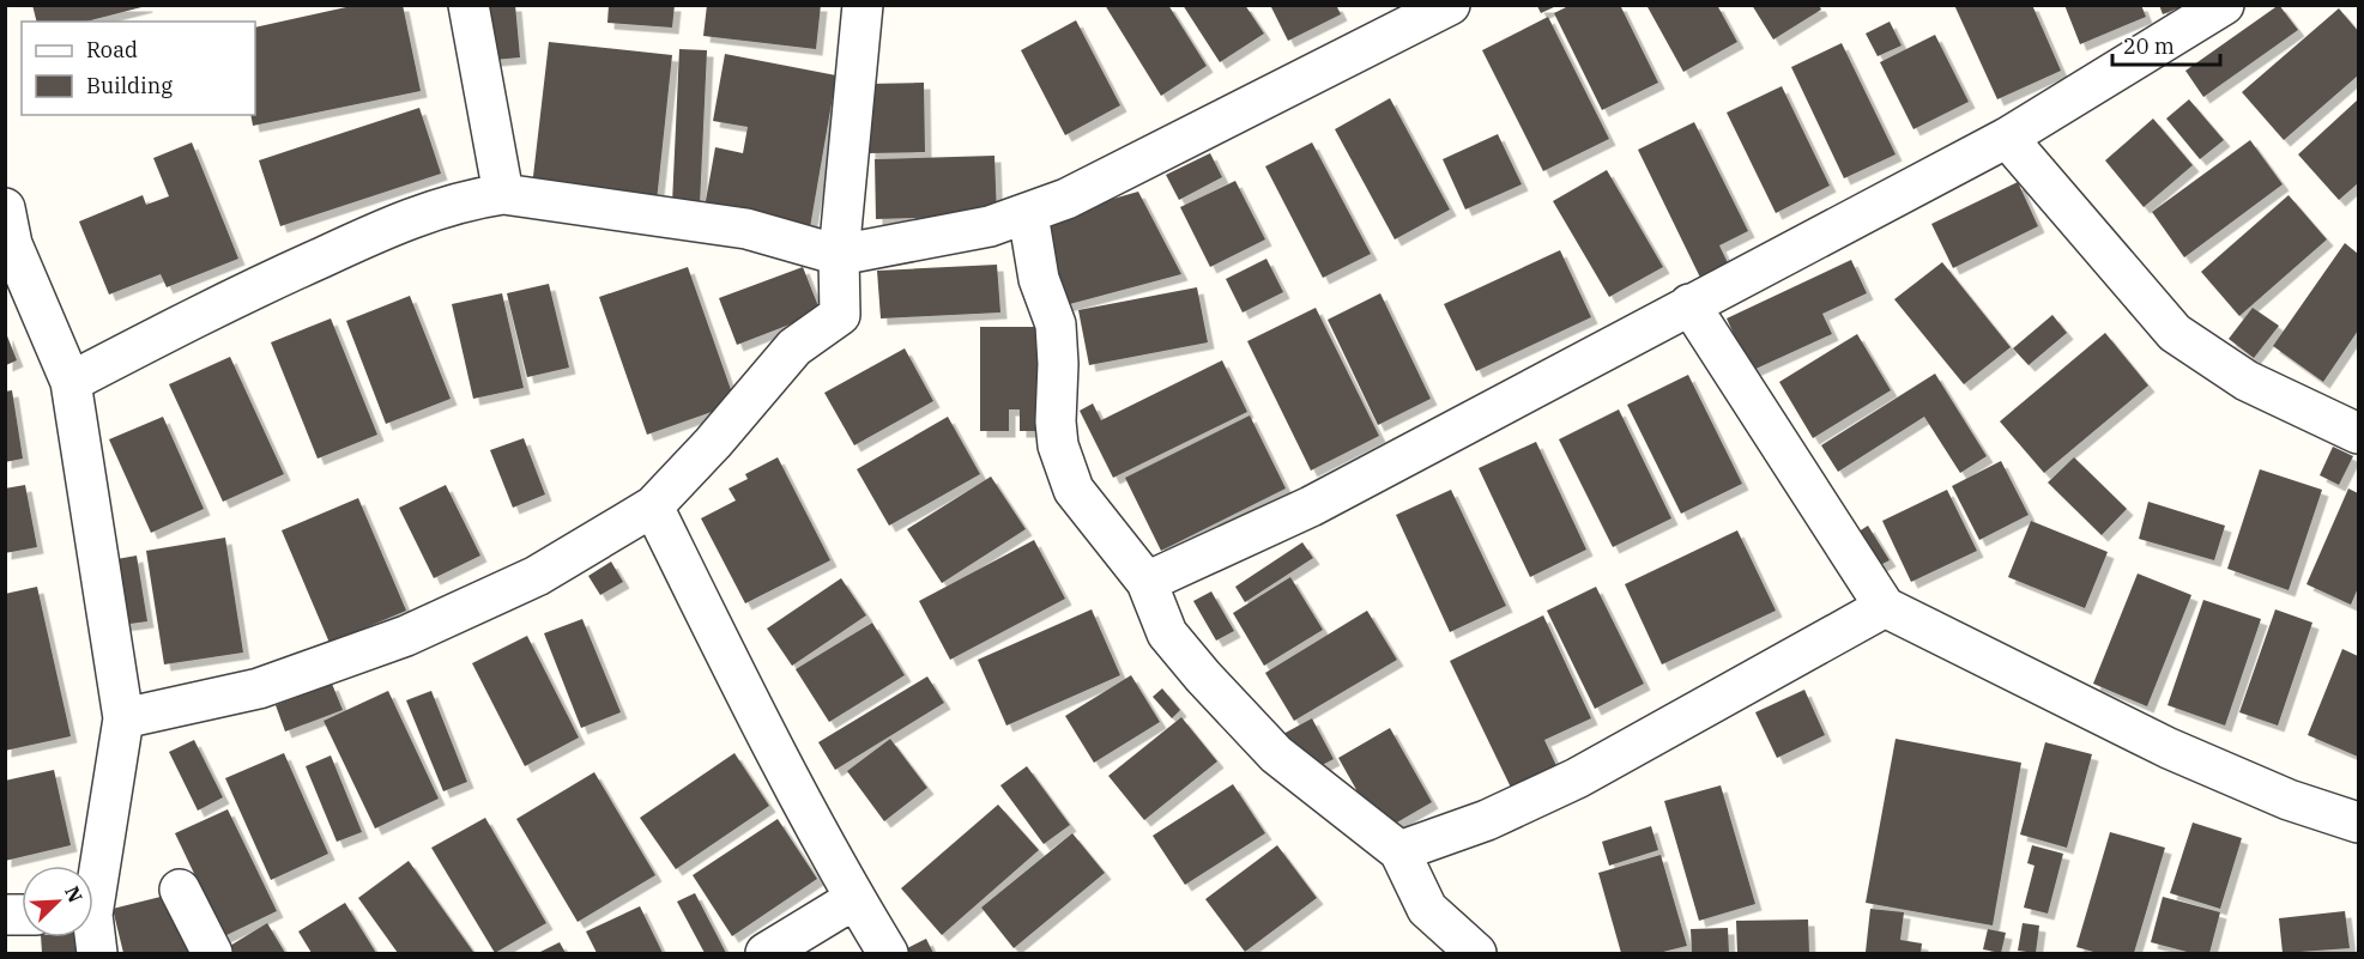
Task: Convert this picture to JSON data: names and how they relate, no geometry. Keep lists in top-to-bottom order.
{
  "legend": ["Road", "Building"],
  "scale_bar": "20 m",
  "north": "top right"
}
